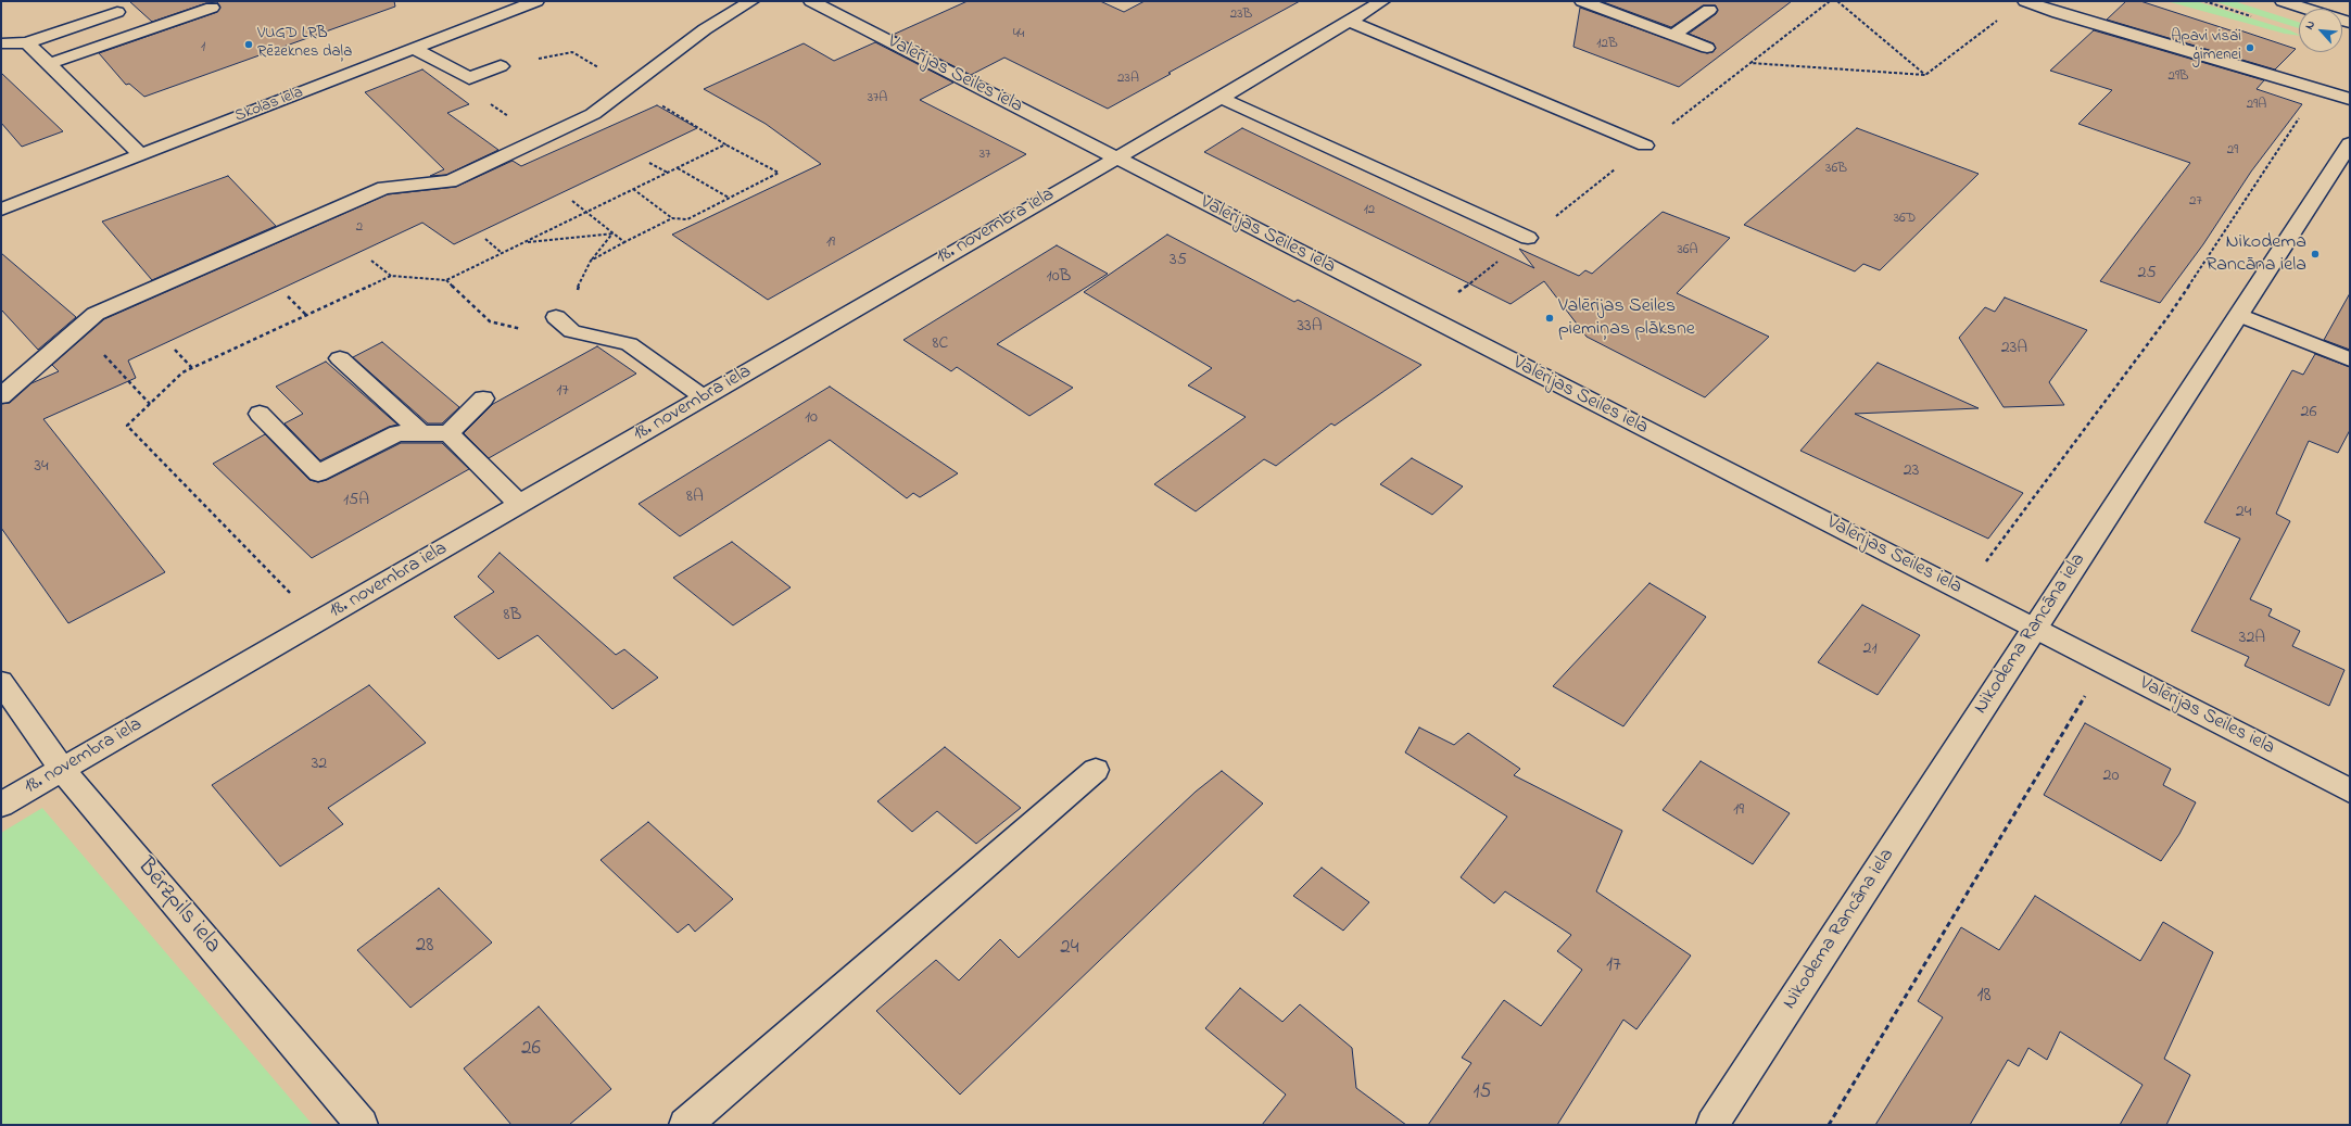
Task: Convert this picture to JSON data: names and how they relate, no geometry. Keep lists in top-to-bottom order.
{
  "streets": {
    "street": [
      "Valērijas Seiles iela",
      "Skolas iela",
      "18. novembra iela",
      "Nikodema Rancāna iela",
      "Bērzpils iela"
    ]
  },
  "crossings": [
    ["Valērijas Seiles iela", "18. novembra iela"],
    ["Valērijas Seiles iela", "Nikodema Rancāna iela"],
    ["18. novembra iela", "Bērzpils iela"]
  ],
  "places": [
    "VUGD LRB Rēzeknes daļa",
    "Apavi visai ģimenei",
    "Nikodema Rancāna iela",
    "Valērijas Seiles piemiņas plāksne"
  ],
  "house_numbers": [
    "23B",
    "44",
    "12B",
    "1",
    "29B",
    "23A",
    "37A",
    "29A",
    "29",
    "37",
    "36B",
    "27",
    "12",
    "36D",
    "2",
    "19",
    "36A",
    "35",
    "25",
    "10B",
    "33A",
    "8C",
    "23A",
    "17",
    "26",
    "10",
    "34",
    "23",
    "8A",
    "15A",
    "24",
    "8B",
    "32A",
    "21",
    "32",
    "20",
    "19",
    "28",
    "24",
    "17",
    "18",
    "26",
    "15"
  ],
  "north": "top left"
}
